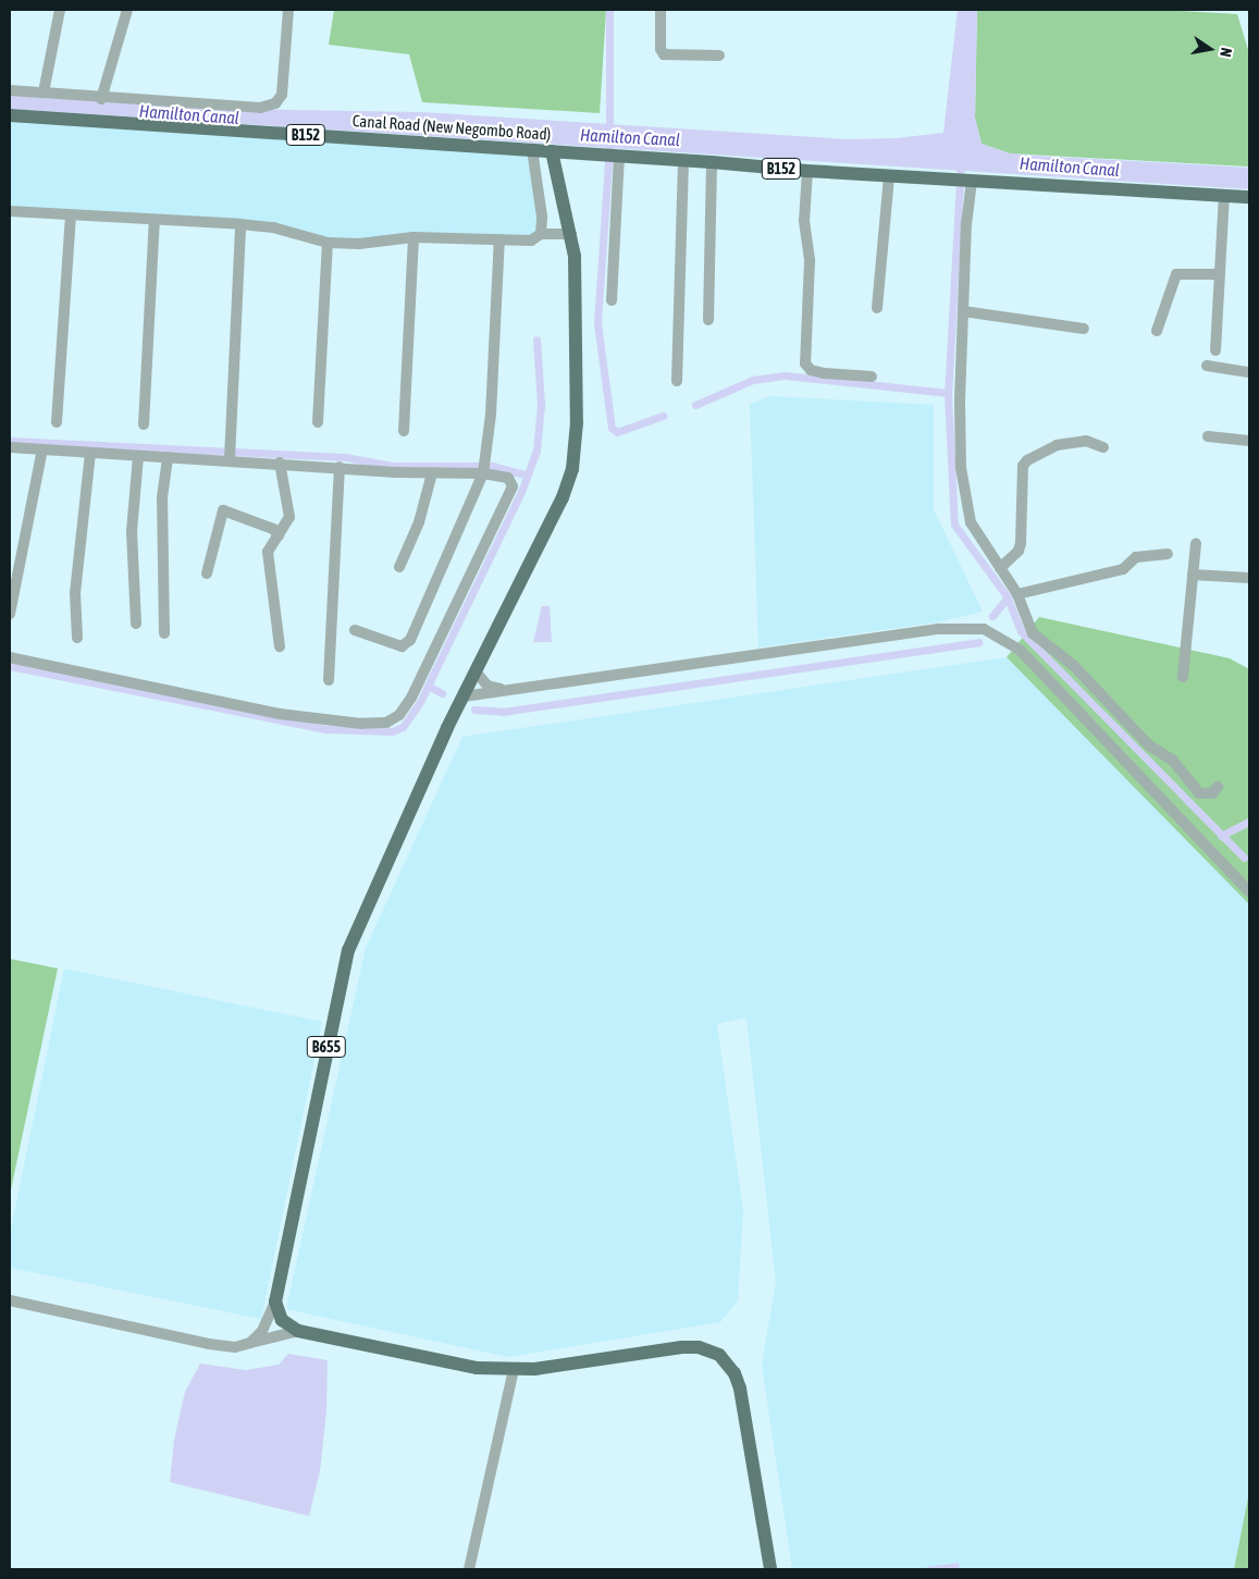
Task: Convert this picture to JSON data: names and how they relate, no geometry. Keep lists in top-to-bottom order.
{
  "streets": {
    "main road": ["Canal Road (New Negombo Road)", "B152", "B655"]
  },
  "crossings": [
    ["Canal Road (New Negombo Road)", "B655"]
  ],
  "water": ["Hamilton Canal"],
  "north": "right"
}
